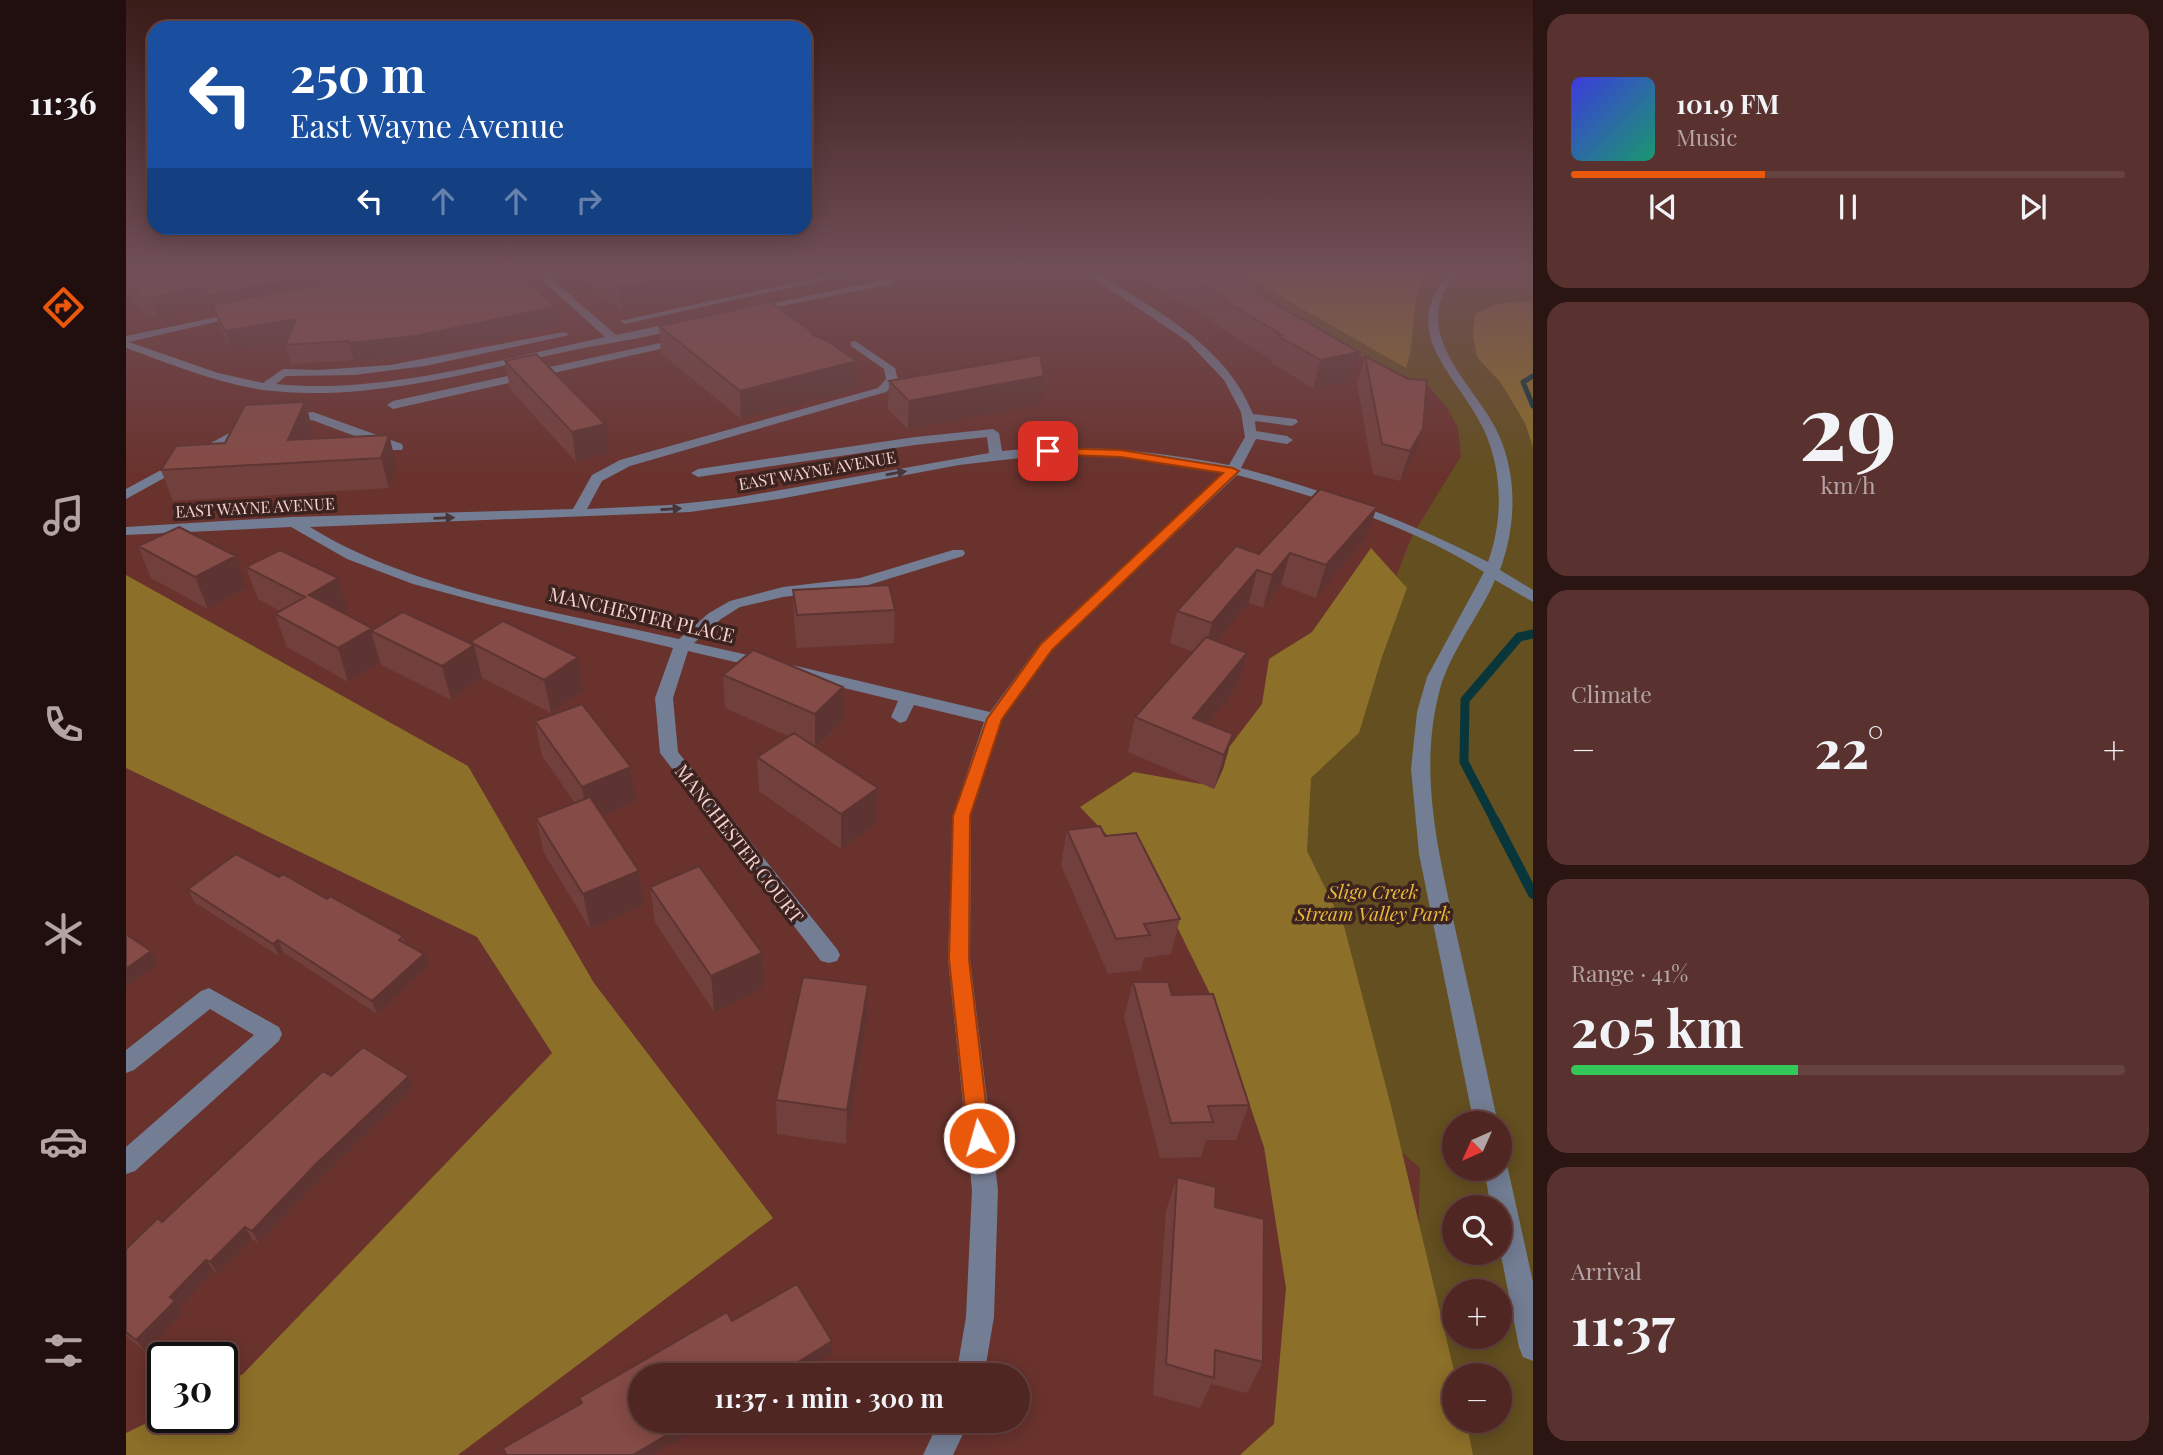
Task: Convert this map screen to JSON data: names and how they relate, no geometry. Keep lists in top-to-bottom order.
{
  "streets": {
    "street": ["EAST WAYNE AVENUE", "MANCHESTER PLACE", "MANCHESTER COURT"]
  },
  "crossings": [
    ["EAST WAYNE AVENUE", "MANCHESTER PLACE"],
    ["MANCHESTER PLACE", "MANCHESTER COURT"]
  ],
  "parks": ["Sligo Creek Stream Valley Park"],
  "north": "bottom left",
  "page": {
    "tabs": "11:36",
    "turn": ["250 m", "East Wayne Avenue"],
    "song": ["101.9 FM", "Music"],
    "tile": [
      ["29", "km/h"],
      "Climate",
      ["Range · 41%", "205 km"],
      ["Arrival", "11:37"]
    ],
    "heat": ["−", "22°", "+"],
    "map_buttons": ["+", "−"],
    "limit": "30",
    "trip": "11:37 · 1 min · 300 m"
  }
}
